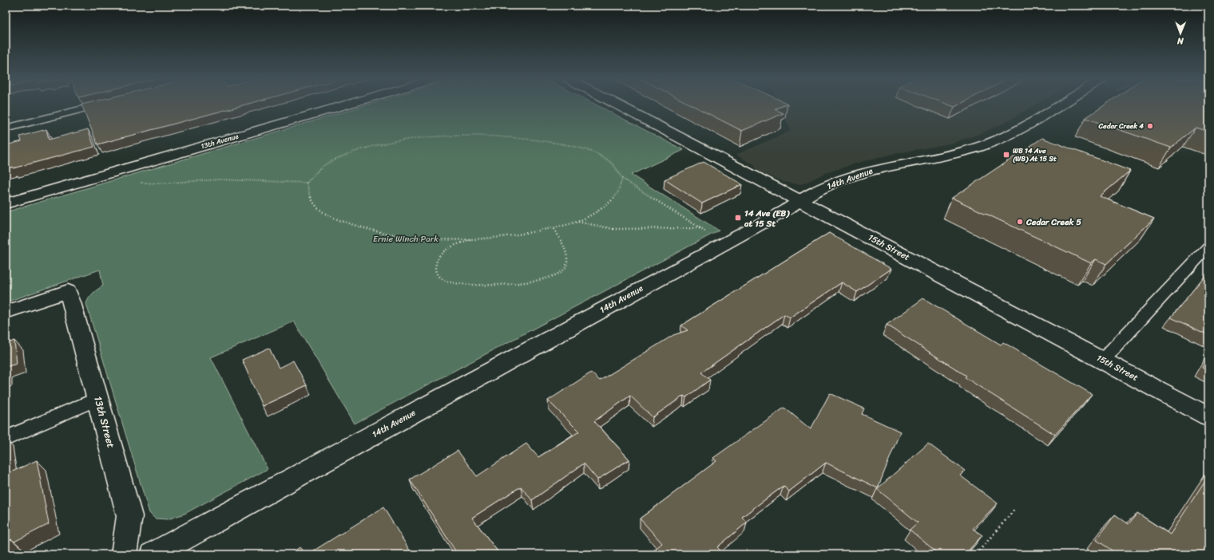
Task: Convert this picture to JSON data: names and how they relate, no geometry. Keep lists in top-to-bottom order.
{
  "streets": {
    "street": [
      "13th Avenue",
      "14th Avenue",
      "15th Street",
      "13th Street"
    ]
  },
  "crossings": [
    ["14th Avenue", "15th Street"]
  ],
  "parks": ["Ernie Winch Park"],
  "places": {
    "other": ["Cedar Creek 4", "Cedar Creek 5"],
    "transit": ["WB 14 Ave (WB) At 15 St", "14 Ave (EB) at 15 St"]
  },
  "north": "bottom"
}
